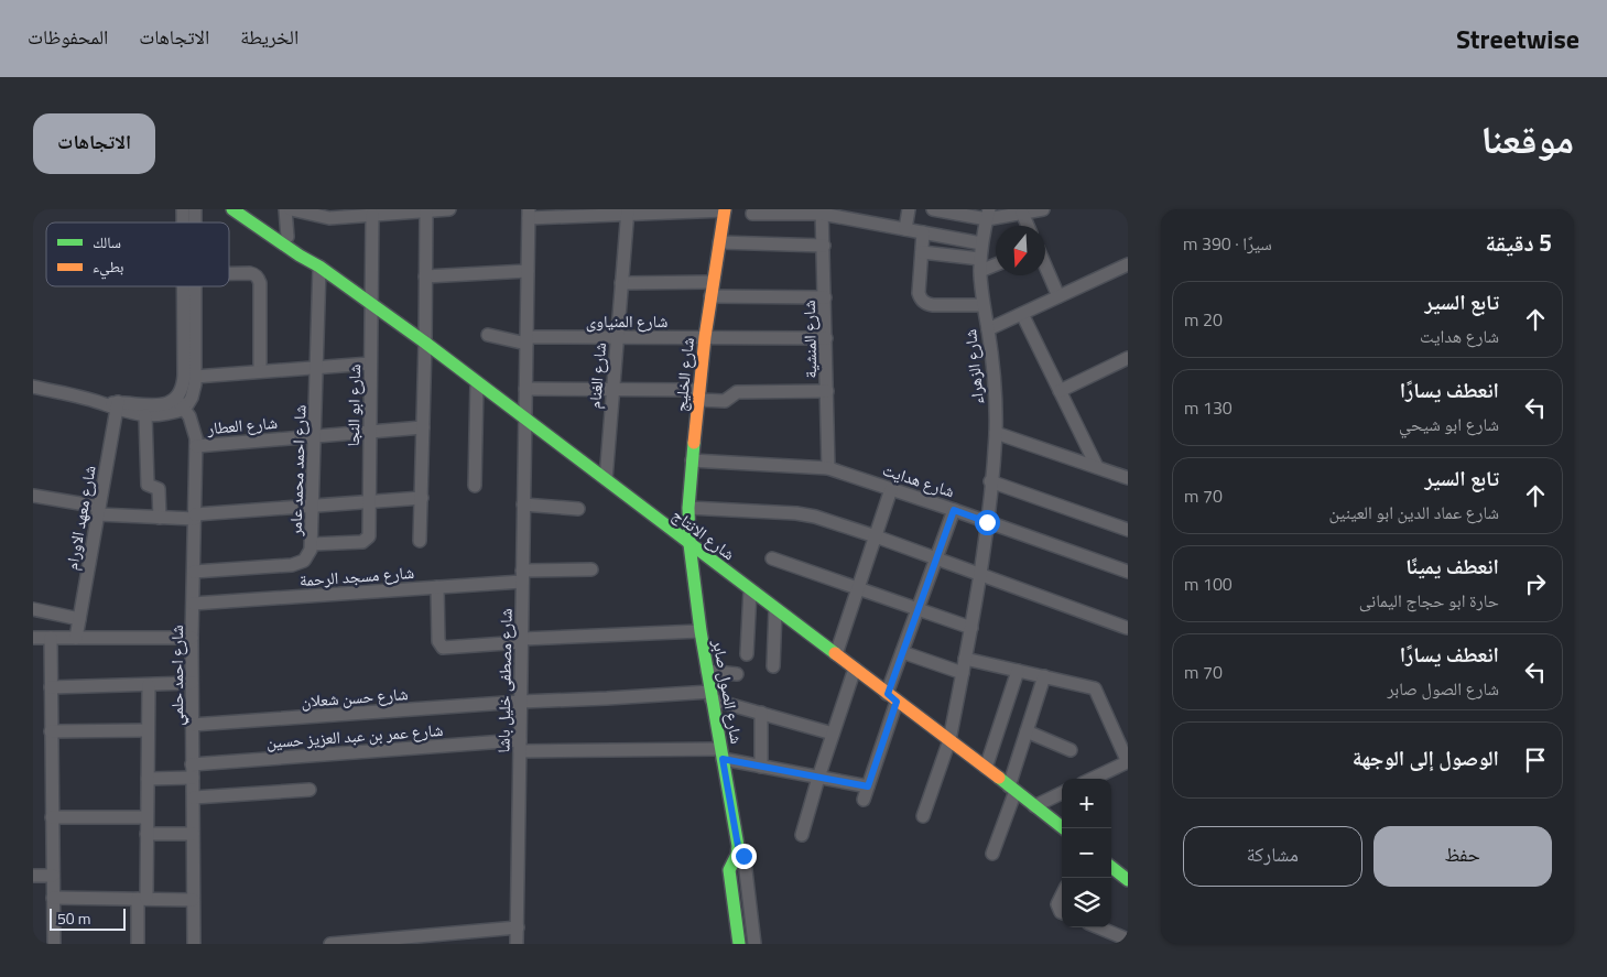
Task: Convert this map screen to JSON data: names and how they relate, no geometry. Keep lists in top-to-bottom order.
{
  "streets": {
    "main road": ["شارع الخليج", "شارع الانتاج", "شارع الصول صابر"],
    "street": [
      "شارع المنياوى",
      "شارع المنشية",
      "شارع الزهراء",
      "شارع الغنام",
      "شارع ابو النجا",
      "شارع العطار",
      "شارع احمد محمد عامر",
      "شارع هدايت",
      "شارع معهد الاورام",
      "شارع مسجد الرحمة",
      "شارع احمد حلمي",
      "شارع مصطفى خليل باشا",
      "شارع حسن شعلان",
      "شارع عمر بن عبد العزيز حسين"
    ]
  },
  "crossings": [
    ["شارع المنياوى", "شارع المنشية"],
    ["شارع المنياوى", "شارع الخليج"],
    ["شارع المنياوى", "شارع الغنام"],
    ["شارع المنياوى", "شارع مصطفى خليل باشا"],
    ["شارع المنشية", "شارع هدايت"],
    ["شارع الزهراء", "شارع هدايت"],
    ["شارع الزهراء", "شارع الانتاج"],
    ["شارع الخليج", "شارع هدايت"],
    ["شارع الخليج", "شارع الانتاج"],
    ["شارع الخليج", "شارع الصول صابر"],
    ["شارع الغنام", "شارع الانتاج"],
    ["شارع ابو النجا", "شارع العطار"],
    ["شارع ابو النجا", "شارع احمد محمد عامر"],
    ["شارع ابو النجا", "شارع الانتاج"],
    ["شارع العطار", "شارع احمد محمد عامر"],
    ["شارع العطار", "شارع احمد حلمي"],
    ["شارع احمد محمد عامر", "شارع الانتاج"],
    ["شارع احمد محمد عامر", "شارع احمد حلمي"],
    ["شارع الانتاج", "شارع مصطفى خليل باشا"],
    ["شارع الانتاج", "شارع الصول صابر"],
    ["شارع مسجد الرحمة", "شارع احمد حلمي"],
    ["شارع مسجد الرحمة", "شارع مصطفى خليل باشا"],
    ["شارع احمد حلمي", "شارع حسن شعلان"],
    ["شارع احمد حلمي", "شارع عمر بن عبد العزيز حسين"],
    ["شارع مصطفى خليل باشا", "شارع حسن شعلان"],
    ["شارع مصطفى خليل باشا", "شارع عمر بن عبد العزيز حسين"],
    ["شارع الصول صابر", "شارع حسن شعلان"],
    ["شارع الصول صابر", "شارع عمر بن عبد العزيز حسين"]
  ],
  "legend": ["سالك", "بطيء"],
  "scale_bar": "50 m",
  "north": "bottom",
  "page": {
    "header": "Streetwise",
    "nav": ["الخريطة", "الاتجاهات", "المحفوظات"],
    "title": "موقعنا",
    "buttons": [
      "الاتجاهات",
      ["حفظ", "مشاركة"]
    ],
    "heading": ["5 دقيقة", "سيرًا · 390 m"],
    "list": [
      ["تابع السير", "شارع هدايت", "20 m"],
      ["انعطف يسارًا", "شارع ابو شيحي", "130 m"],
      ["تابع السير", "شارع عماد الدين ابو العينين", "70 m"],
      ["انعطف يمينًا", "حارة ابو حجاج اليمانى", "100 m"],
      ["انعطف يسارًا", "شارع الصول صابر", "70 m"],
      "الوصول إلى الوجهة"
    ],
    "map_buttons": ["+", "−"],
    "scale": "50 m"
  }
}
